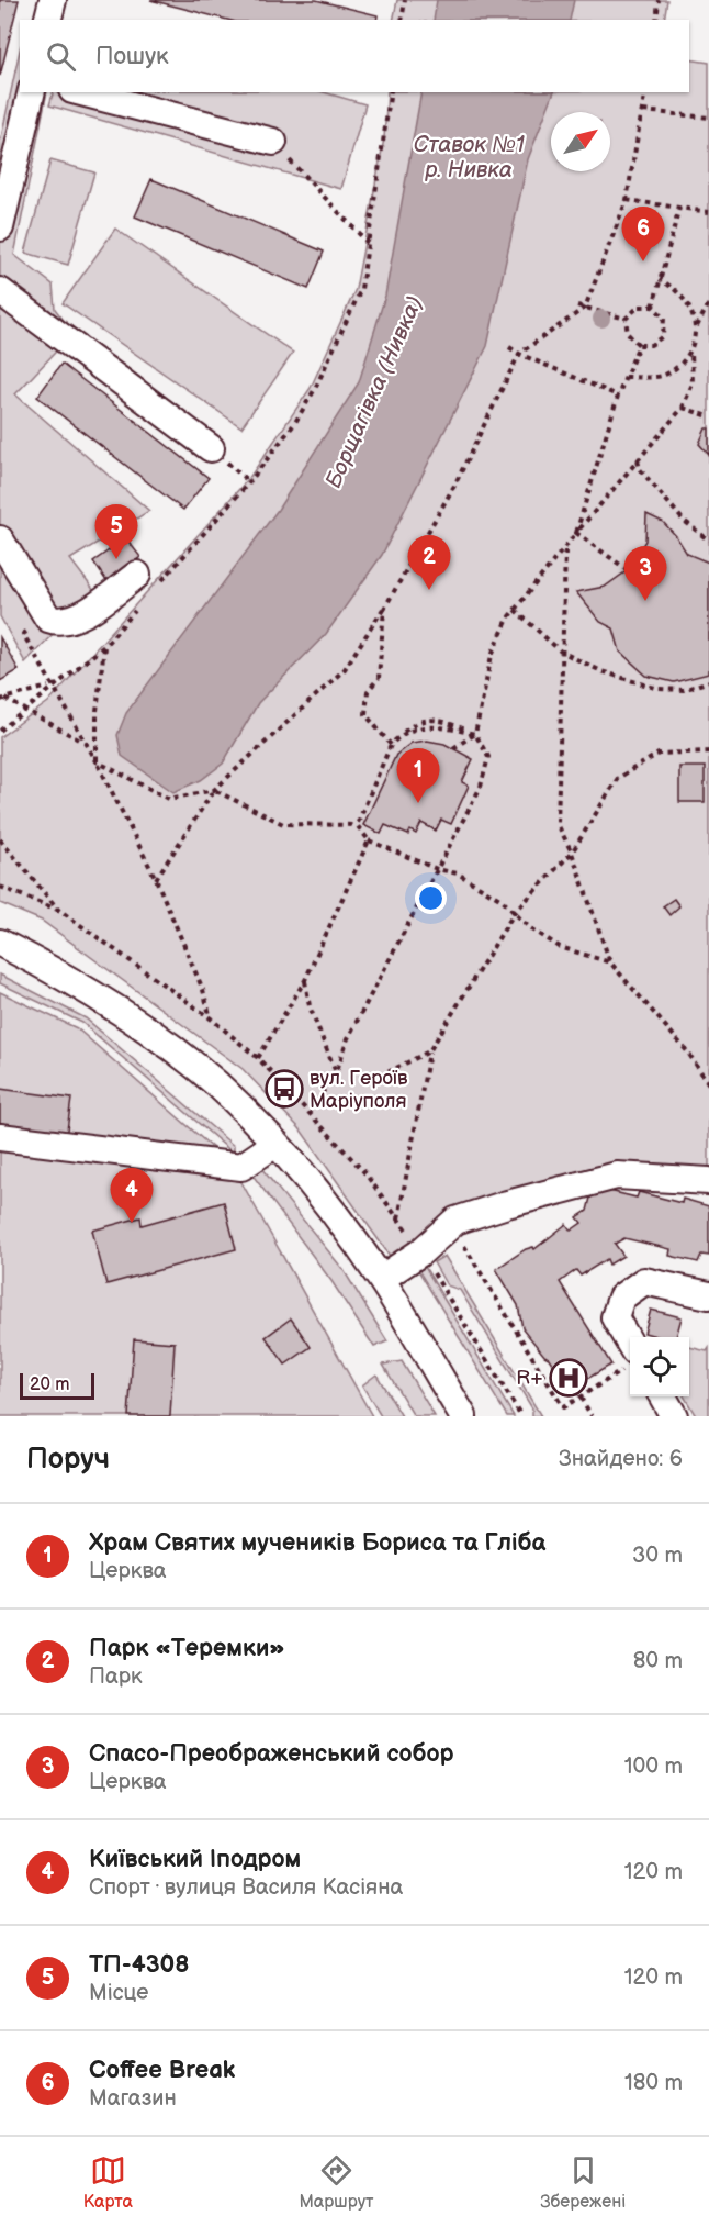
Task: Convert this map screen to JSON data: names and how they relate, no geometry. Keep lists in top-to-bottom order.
{
  "water": ["Ставок №1 р. Нивка", "Борщагівка (Нивка)"],
  "places": {
    "bus stop": ["вул. Героїв Маріуполя"],
    "hospital": ["R+"]
  },
  "scale_bar": "20 m",
  "north": "top right",
  "page": {
    "search": "Пошук",
    "pins": [
      "6",
      "5",
      "2",
      "3",
      "1",
      "4"
    ],
    "scale": "20 m",
    "heading": ["Поруч", "Знайдено: 6"],
    "list": [
      {
        "mark": "1",
        "name": "Храм Святих мучеників Бориса та Гліба",
        "note": "Церква",
        "value": "30 m"
      },
      {
        "mark": "2",
        "name": "Парк «Теремки»",
        "note": "Парк",
        "value": "80 m"
      },
      {
        "mark": "3",
        "name": "Спасо-Преображенський собор",
        "note": "Церква",
        "value": "100 m"
      },
      {
        "mark": "4",
        "name": "Київський Іподром",
        "note": "Спорт · вулиця Василя Касіяна",
        "value": "120 m"
      },
      {
        "mark": "5",
        "name": "ТП-4308",
        "note": "Місце",
        "value": "120 m"
      },
      {
        "mark": "6",
        "name": "Coffee Break",
        "note": "Магазин",
        "value": "180 m"
      }
    ],
    "nav": ["Карта", "Маршрут", "Збережені"]
  }
}
